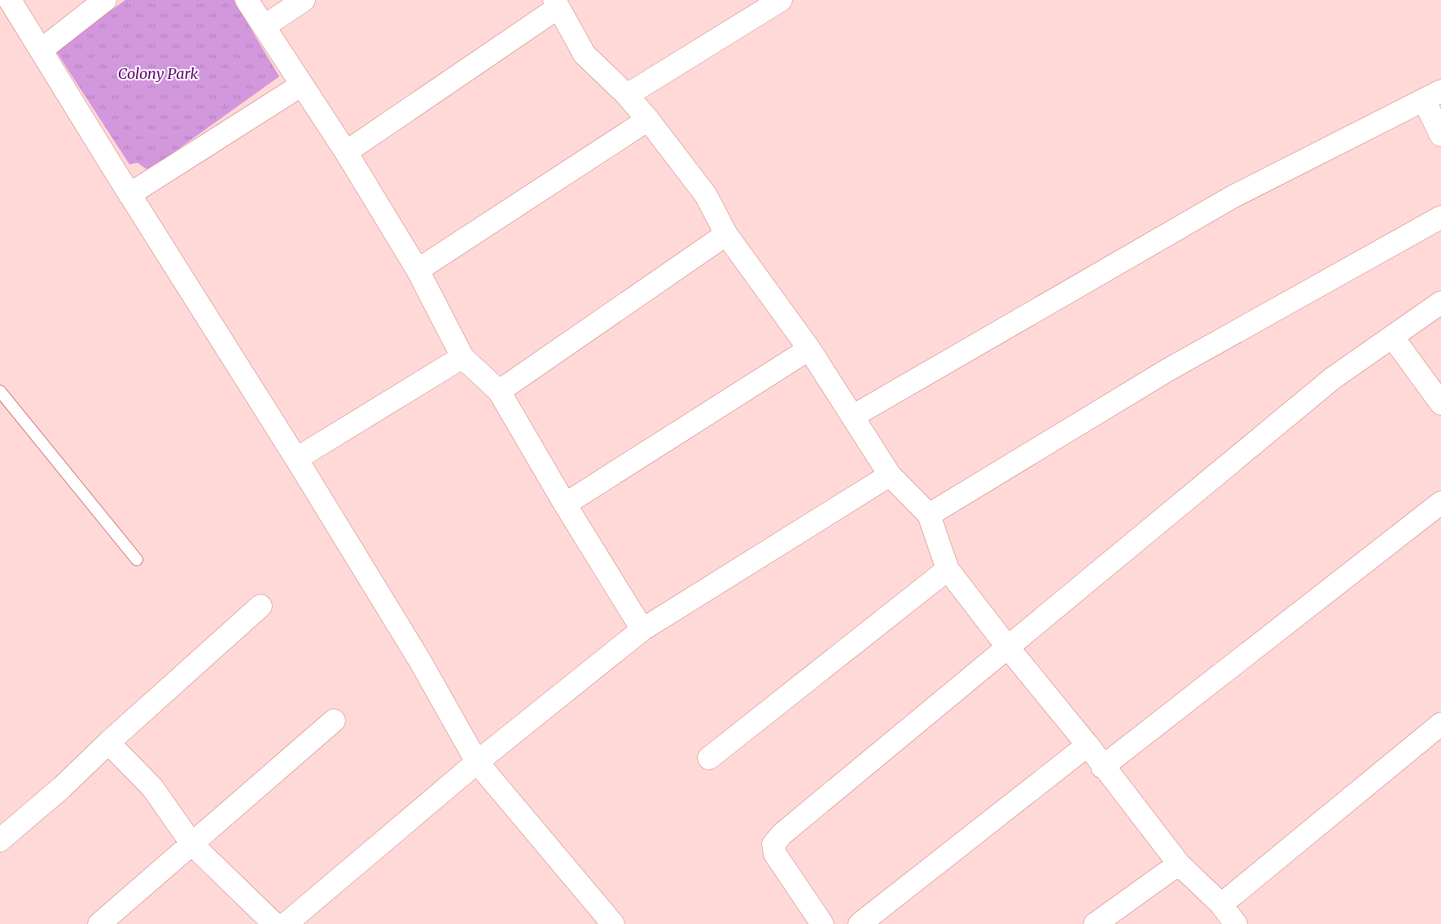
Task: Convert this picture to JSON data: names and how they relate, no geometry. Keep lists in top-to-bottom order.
{
  "parks": ["Colony Park"]
}
